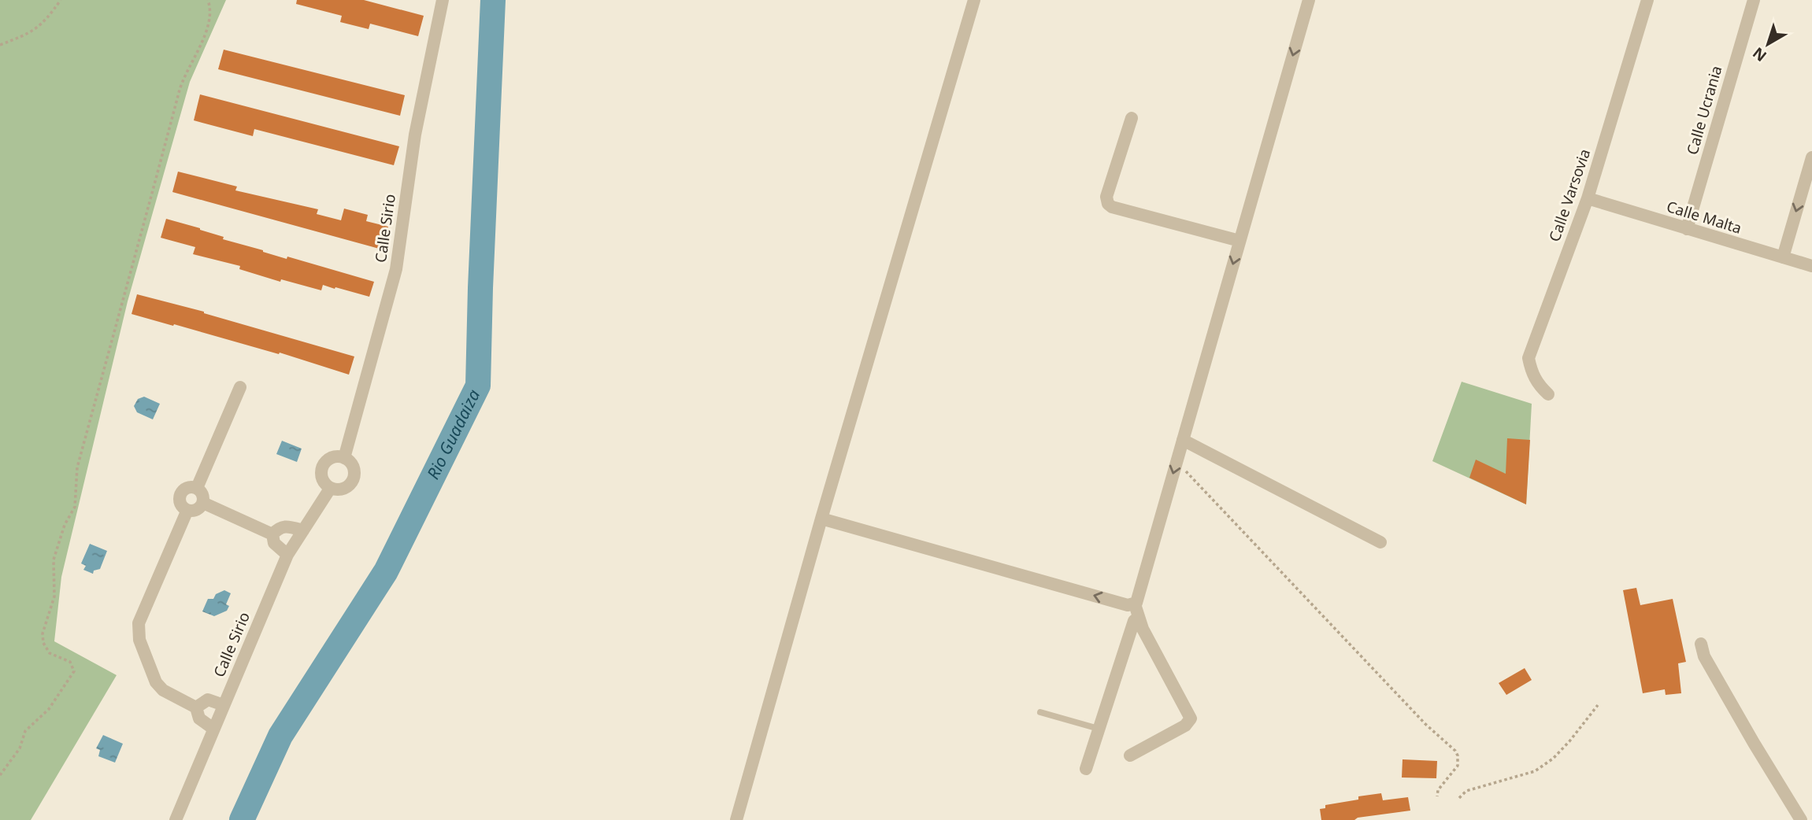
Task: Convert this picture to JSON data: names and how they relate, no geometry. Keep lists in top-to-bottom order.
{
  "streets": {
    "street": [
      "Calle Ucrania",
      "Calle Varsovia",
      "Calle Malta",
      "Calle Sirio"
    ]
  },
  "crossings": [
    ["Calle Ucrania", "Calle Malta"],
    ["Calle Varsovia", "Calle Malta"]
  ],
  "water": ["Rio Guadaiza"],
  "north": "bottom left"
}
